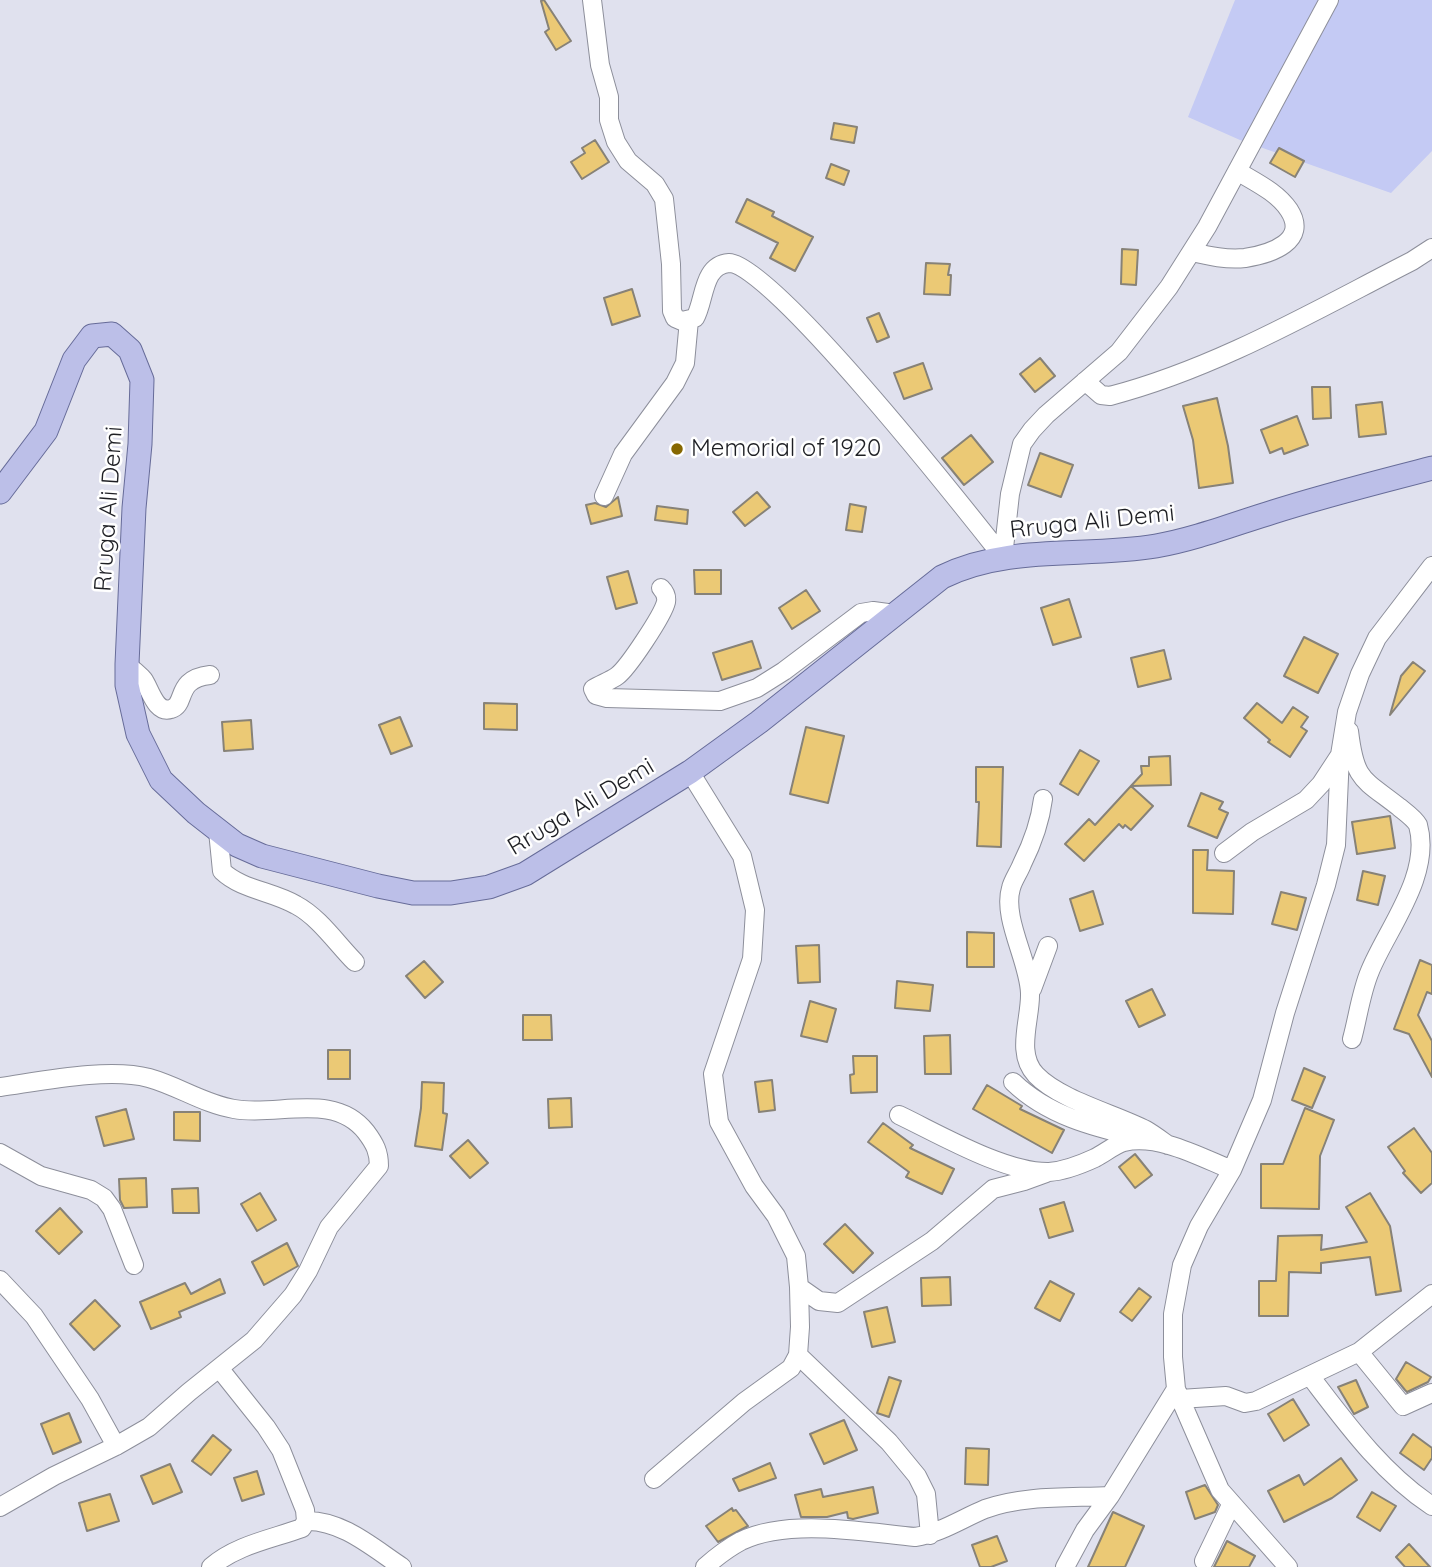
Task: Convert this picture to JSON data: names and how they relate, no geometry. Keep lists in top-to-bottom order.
{
  "streets": {
    "main road": ["Rruga Ali Demi"]
  },
  "places": ["Memorial of 1920"]
}
